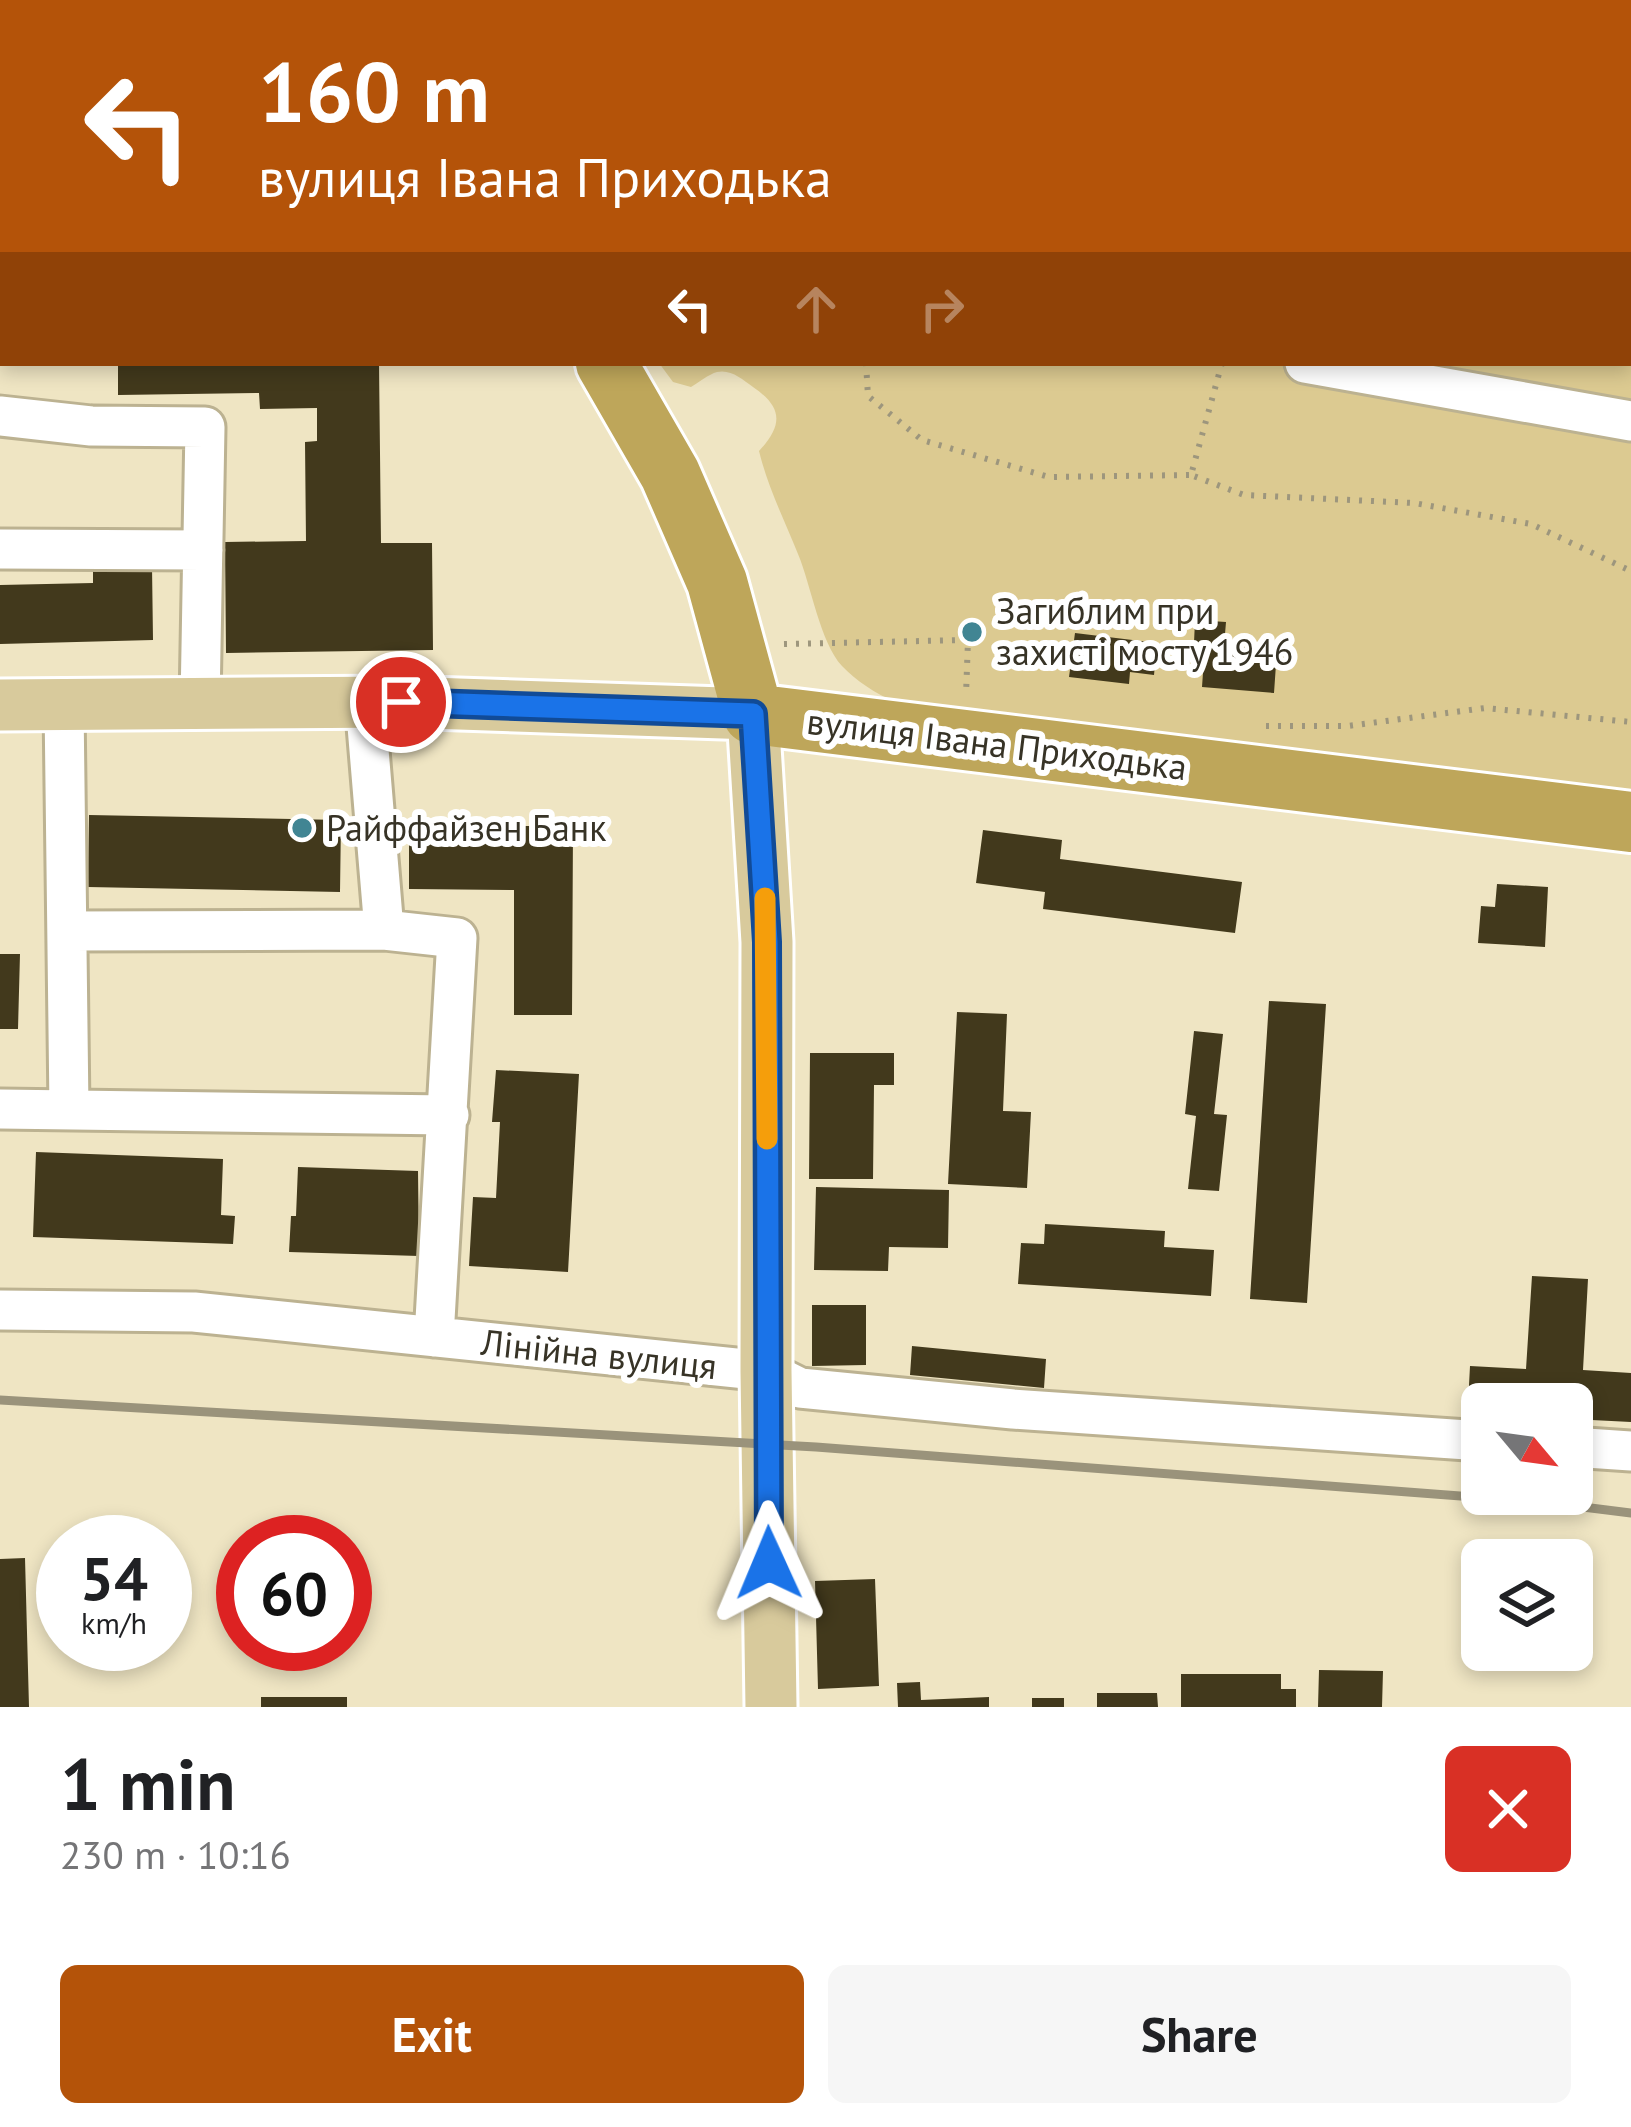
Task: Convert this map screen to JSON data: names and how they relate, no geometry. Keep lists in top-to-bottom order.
{
  "streets": {
    "highway": ["вулиця Івана Приходька"],
    "street": ["Лінійна вулиця"]
  },
  "places": ["Загиблим при захисті мосту 1946", "Райффайзен Банк"],
  "north": "bottom right",
  "page": {
    "turn": ["160 m", "вулиця Івана Приходька"],
    "speed": "54 km/h",
    "limit": "60",
    "heading": ["1 min", "230 m · 10:16"],
    "buttons": ["Exit", "Share"]
  }
}
